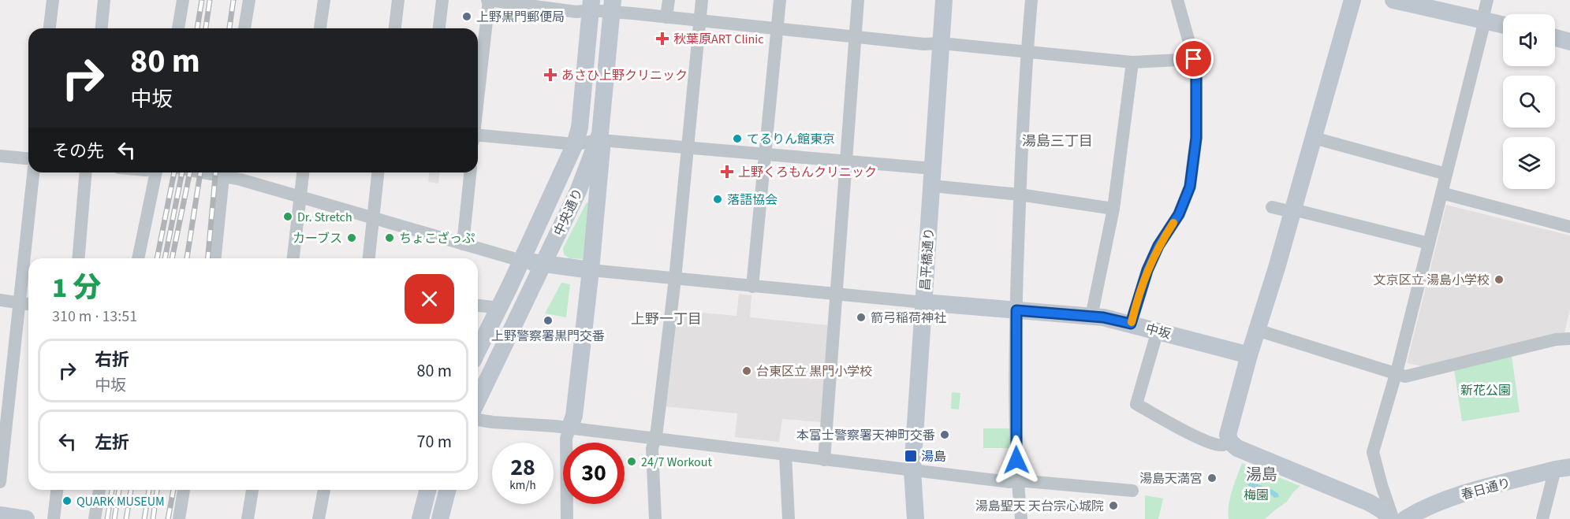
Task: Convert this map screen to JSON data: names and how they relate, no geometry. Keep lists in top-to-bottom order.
{
  "streets": {
    "main road": [
      "中央通り",
      "昌平橋通り",
      "中坂",
      "春日通り"
    ]
  },
  "crossings": [
    ["昌平橋通り", "中坂"]
  ],
  "districts": ["湯島三丁目", "上野一丁目", "湯島"],
  "parks": ["新花公園", "梅園"],
  "places": {
    "other": [
      "上野黒門郵便局",
      "てるりん館東京",
      "落語協会",
      "Dr. Stretch",
      "カーブス",
      "ちょこざっぷ",
      "文京区立 湯島小学校",
      "箭弓稲荷神社",
      "上野警察署黒門交番",
      "台東区立 黒門小学校",
      "本富士警察署天神町交番",
      "24/7 Workout",
      "湯島天満宮",
      "QUARK MUSEUM",
      "湯島聖天 天台宗心城院"
    ],
    "health": ["秋葉原ART Clinic", "あさひ上野クリニック", "上野くろもんクリニック"],
    "transit": ["湯島"]
  },
  "page": {
    "turn": ["80 m", "中坂"],
    "then": "その先",
    "heading": ["1 分", "310 m · 13:51"],
    "list": [
      {
        "name": "右折",
        "note": "中坂",
        "value": "80 m"
      },
      {
        "name": "左折",
        "value": "70 m"
      }
    ],
    "speed": "28 km/h",
    "limit": "30"
  }
}
